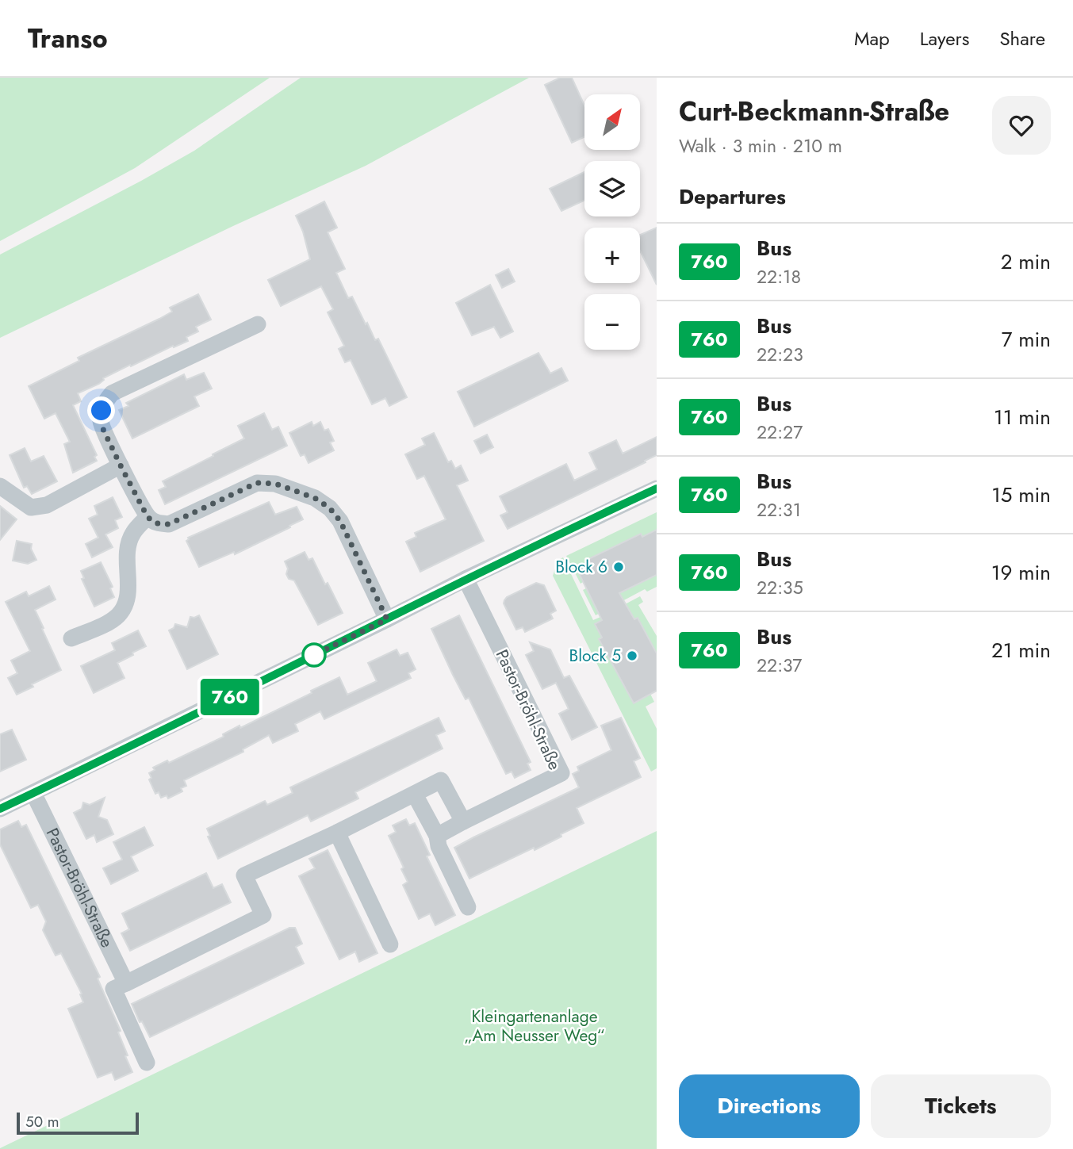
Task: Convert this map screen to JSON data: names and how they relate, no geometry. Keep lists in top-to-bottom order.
{
  "streets": {
    "street": ["Pastor-Bröhl-Straße"]
  },
  "parks": ["Kleingartenanlage „Am Neusser Weg“"],
  "places": ["Block 6", "Block 5"],
  "lines": ["bus line 760"],
  "scale_bar": "50 m",
  "north": "top right",
  "page": {
    "header": "Transo",
    "nav": ["Map", "Layers", "Share"],
    "on_map": "760",
    "heading": [
      ["Curt-Beckmann-Straße", "Walk · 3 min · 210 m"],
      "Departures"
    ],
    "map_buttons": ["+", "−"],
    "list": [
      {
        "mark": "760",
        "name": "Bus",
        "note": "22:18",
        "value": "2 min"
      },
      {
        "mark": "760",
        "name": "Bus",
        "note": "22:23",
        "value": "7 min"
      },
      {
        "mark": "760",
        "name": "Bus",
        "note": "22:27",
        "value": "11 min"
      },
      {
        "mark": "760",
        "name": "Bus",
        "note": "22:31",
        "value": "15 min"
      },
      {
        "mark": "760",
        "name": "Bus",
        "note": "22:35",
        "value": "19 min"
      },
      {
        "mark": "760",
        "name": "Bus",
        "note": "22:37",
        "value": "21 min"
      }
    ],
    "buttons": ["Directions", "Tickets"],
    "scale": "50 m"
  }
}
